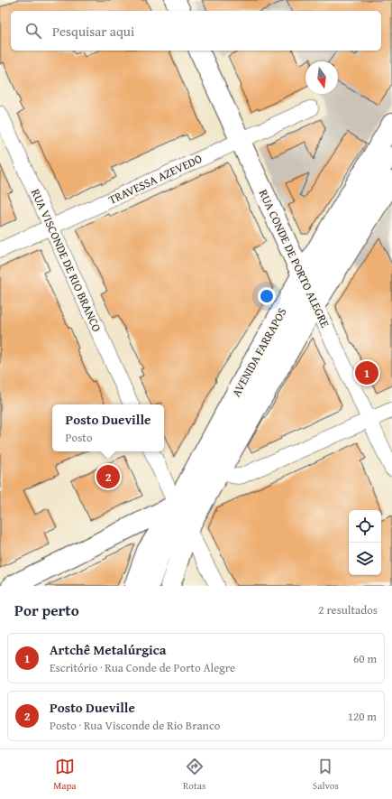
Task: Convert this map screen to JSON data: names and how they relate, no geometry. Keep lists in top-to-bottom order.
{
  "streets": {
    "main road": ["RUA CONDE DE PORTO ALEGRE", "AVENIDA FARRAPOS"],
    "street": ["TRAVESSA AZEVEDO", "RUA VISCONDE DE RIO BRANCO"]
  },
  "crossings": [
    ["TRAVESSA AZEVEDO", "RUA CONDE DE PORTO ALEGRE"],
    ["TRAVESSA AZEVEDO", "RUA VISCONDE DE RIO BRANCO"],
    ["RUA CONDE DE PORTO ALEGRE", "AVENIDA FARRAPOS"]
  ],
  "north": "bottom",
  "page": {
    "search": "Pesquisar aqui",
    "pins": ["1", "2"],
    "popup": ["Posto Dueville", "Posto"],
    "heading": ["Por perto", "2 resultados"],
    "list": [
      {
        "mark": "1",
        "name": "Artchê Metalúrgica",
        "note": "Escritório · Rua Conde de Porto Alegre",
        "value": "60 m"
      },
      {
        "mark": "2",
        "name": "Posto Dueville",
        "note": "Posto · Rua Visconde de Rio Branco",
        "value": "120 m"
      }
    ],
    "nav": ["Mapa", "Rotas", "Salvos"]
  }
}
